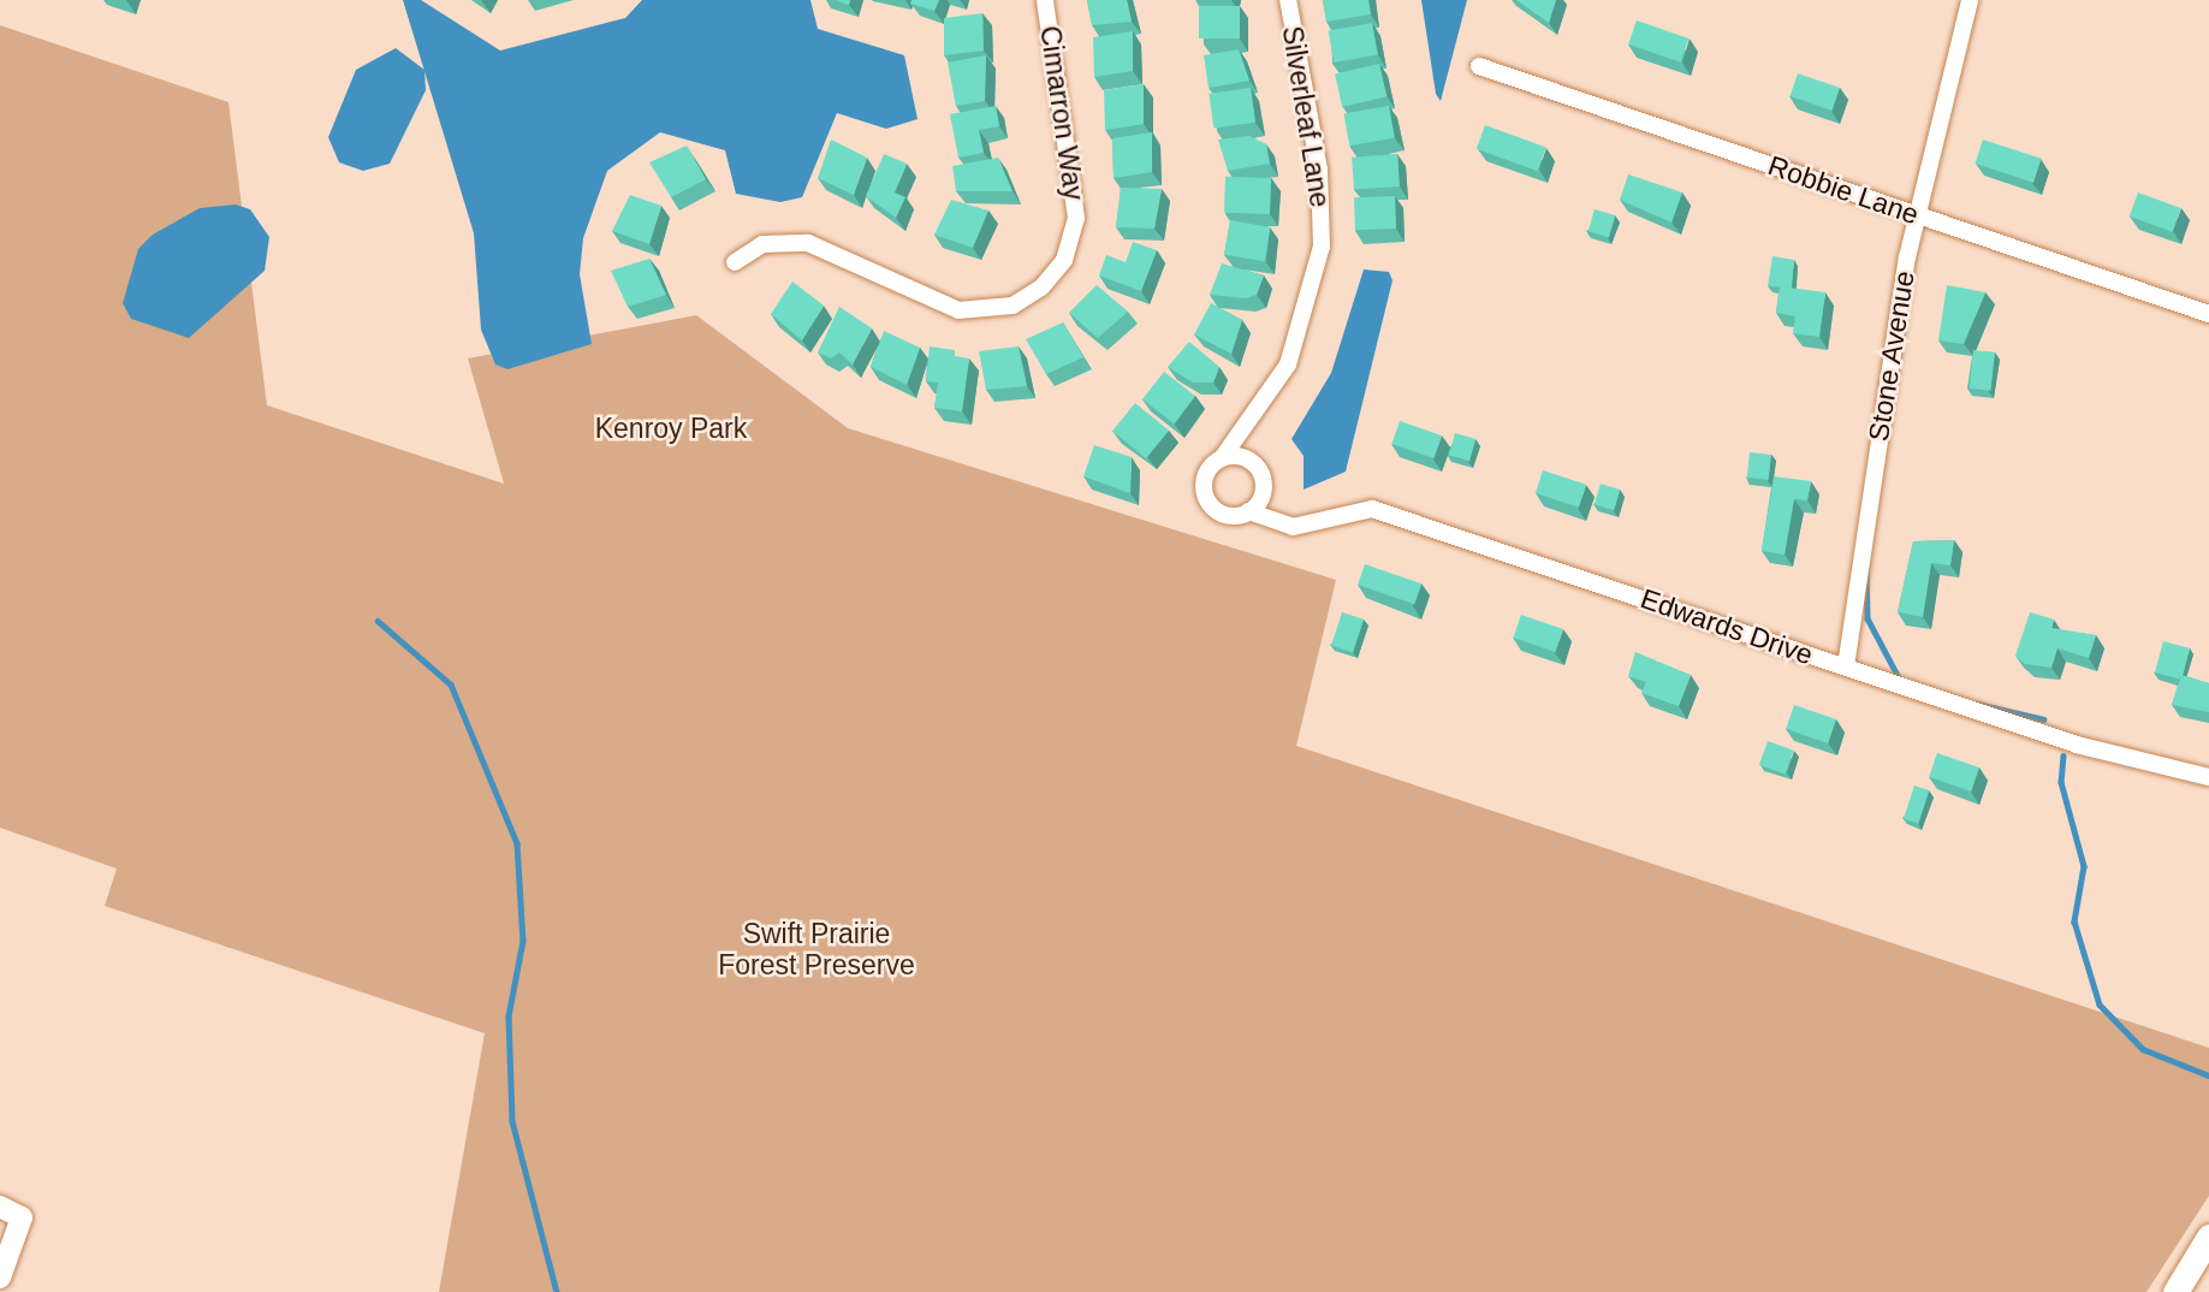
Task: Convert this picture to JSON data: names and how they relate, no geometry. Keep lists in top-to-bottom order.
{
  "streets": {
    "street": [
      "Cimarron Way",
      "Silverleaf Lane",
      "Robbie Lane",
      "Stone Avenue",
      "Edwards Drive"
    ]
  },
  "crossings": [
    ["Silverleaf Lane", "Edwards Drive"],
    ["Robbie Lane", "Stone Avenue"],
    ["Stone Avenue", "Edwards Drive"]
  ],
  "parks": ["Kenroy Park", "Swift Prairie Forest Preserve"]
}
